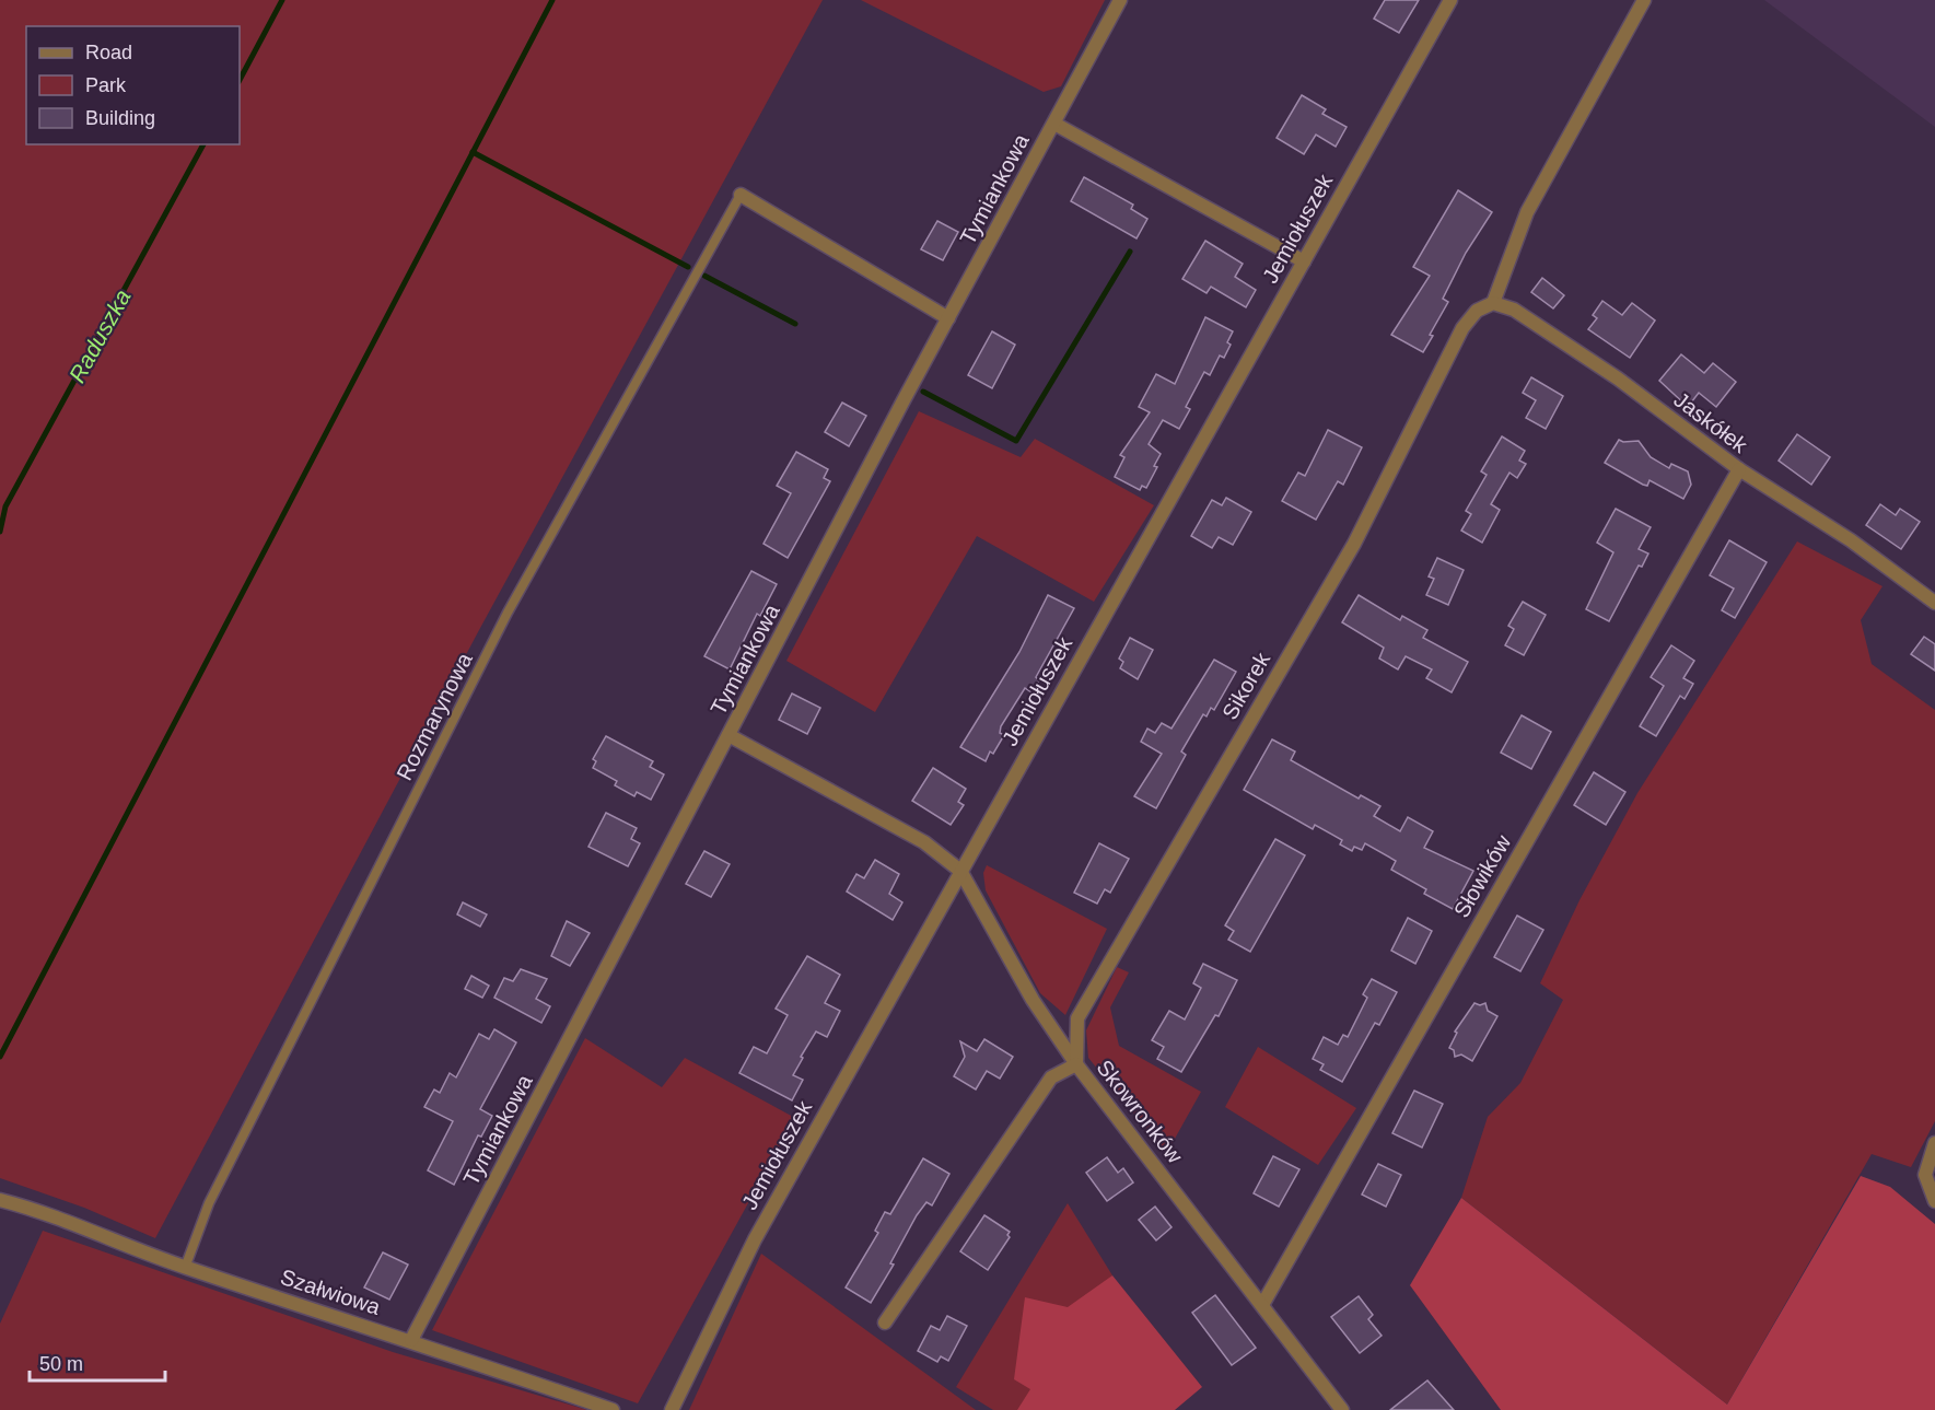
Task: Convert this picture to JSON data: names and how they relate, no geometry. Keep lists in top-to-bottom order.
{
  "streets": {
    "street": [
      "Tymiankowa",
      "Jemiołuszek",
      "Jaskółek",
      "Sikorek",
      "Słowików",
      "Skowronków",
      "Szałwiowa"
    ],
    "lane": ["Rozmarynowa"]
  },
  "crossings": [
    ["Tymiankowa", "Szałwiowa"],
    ["Jaskółek", "Sikorek"],
    ["Jaskółek", "Słowików"],
    ["Sikorek", "Skowronków"],
    ["Rozmarynowa", "Szałwiowa"],
    ["Słowików", "Skowronków"]
  ],
  "water": ["Raduszka"],
  "legend": ["Road", "Park", "Building"],
  "scale_bar": "50 m"
}
